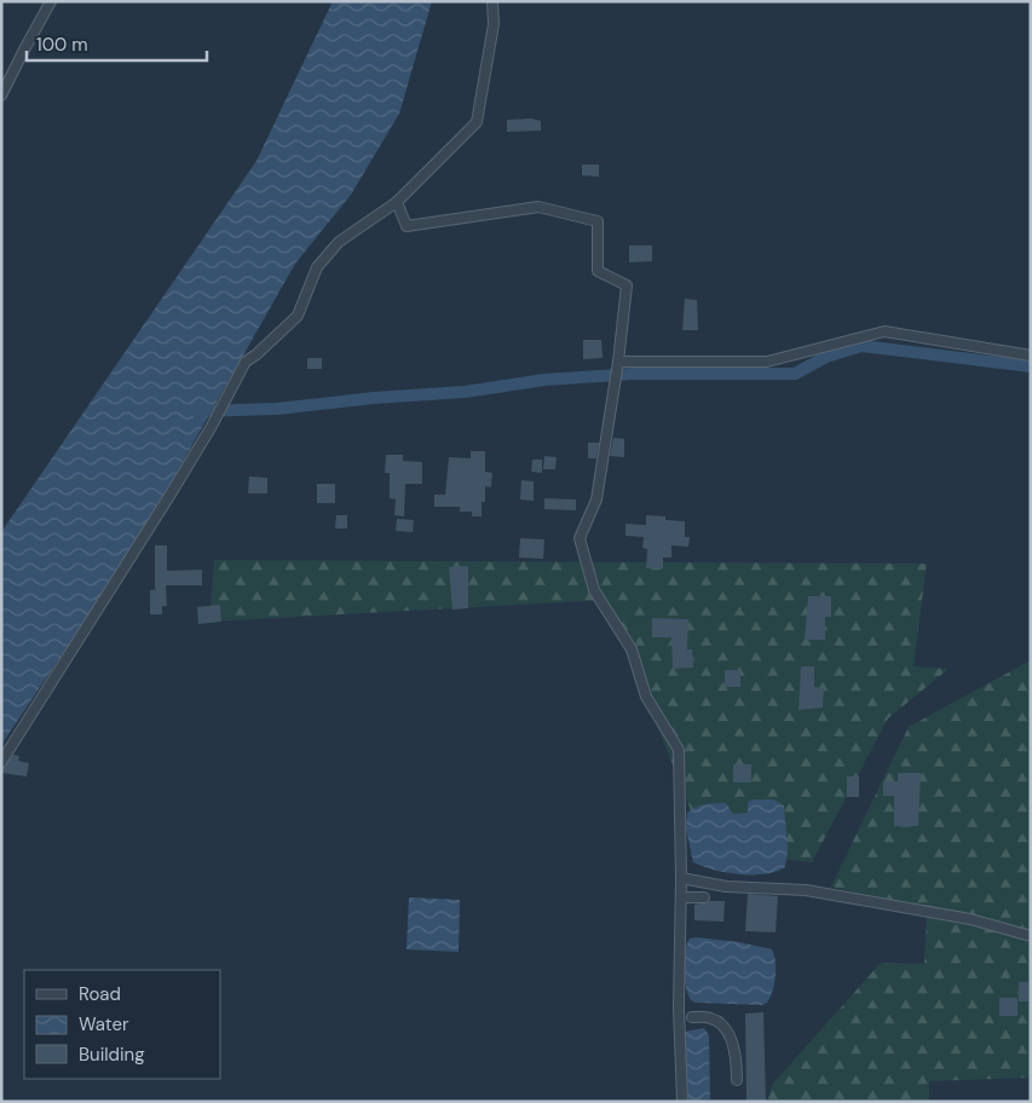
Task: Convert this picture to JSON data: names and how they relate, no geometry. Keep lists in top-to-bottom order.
{
  "legend": ["Road", "Water", "Building"],
  "scale_bar": "100 m"
}
